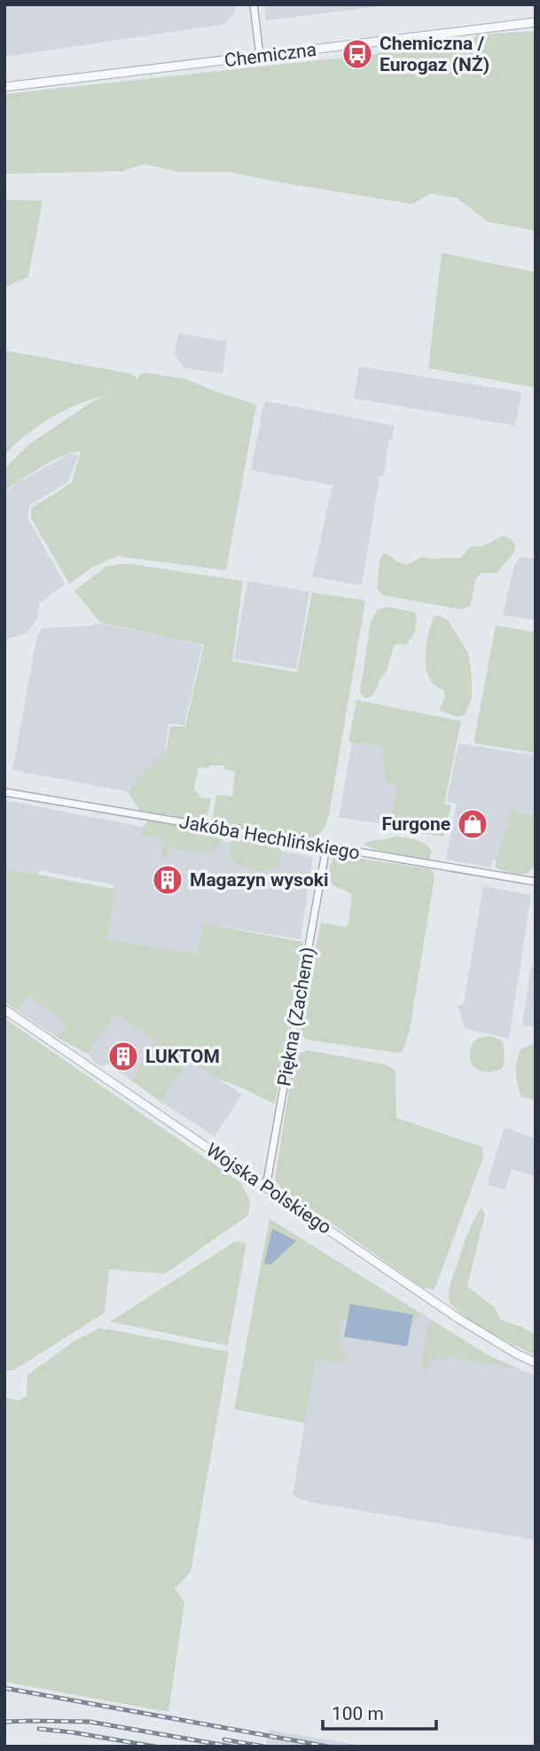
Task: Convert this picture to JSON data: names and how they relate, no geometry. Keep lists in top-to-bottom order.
{
  "streets": {
    "street": [
      "Chemiczna",
      "Jakóba Hechlińskiego",
      "Piękna (Zachem)",
      "Wojska Polskiego"
    ]
  },
  "crossings": [
    ["Jakóba Hechlińskiego", "Piękna (Zachem)"],
    ["Piękna (Zachem)", "Wojska Polskiego"]
  ],
  "places": {
    "bus stop": ["Chemiczna / Eurogaz (NŻ)"],
    "shop": ["Furgone"],
    "building": ["Magazyn wysoki", "LUKTOM"]
  },
  "scale_bar": "100 m"
}
